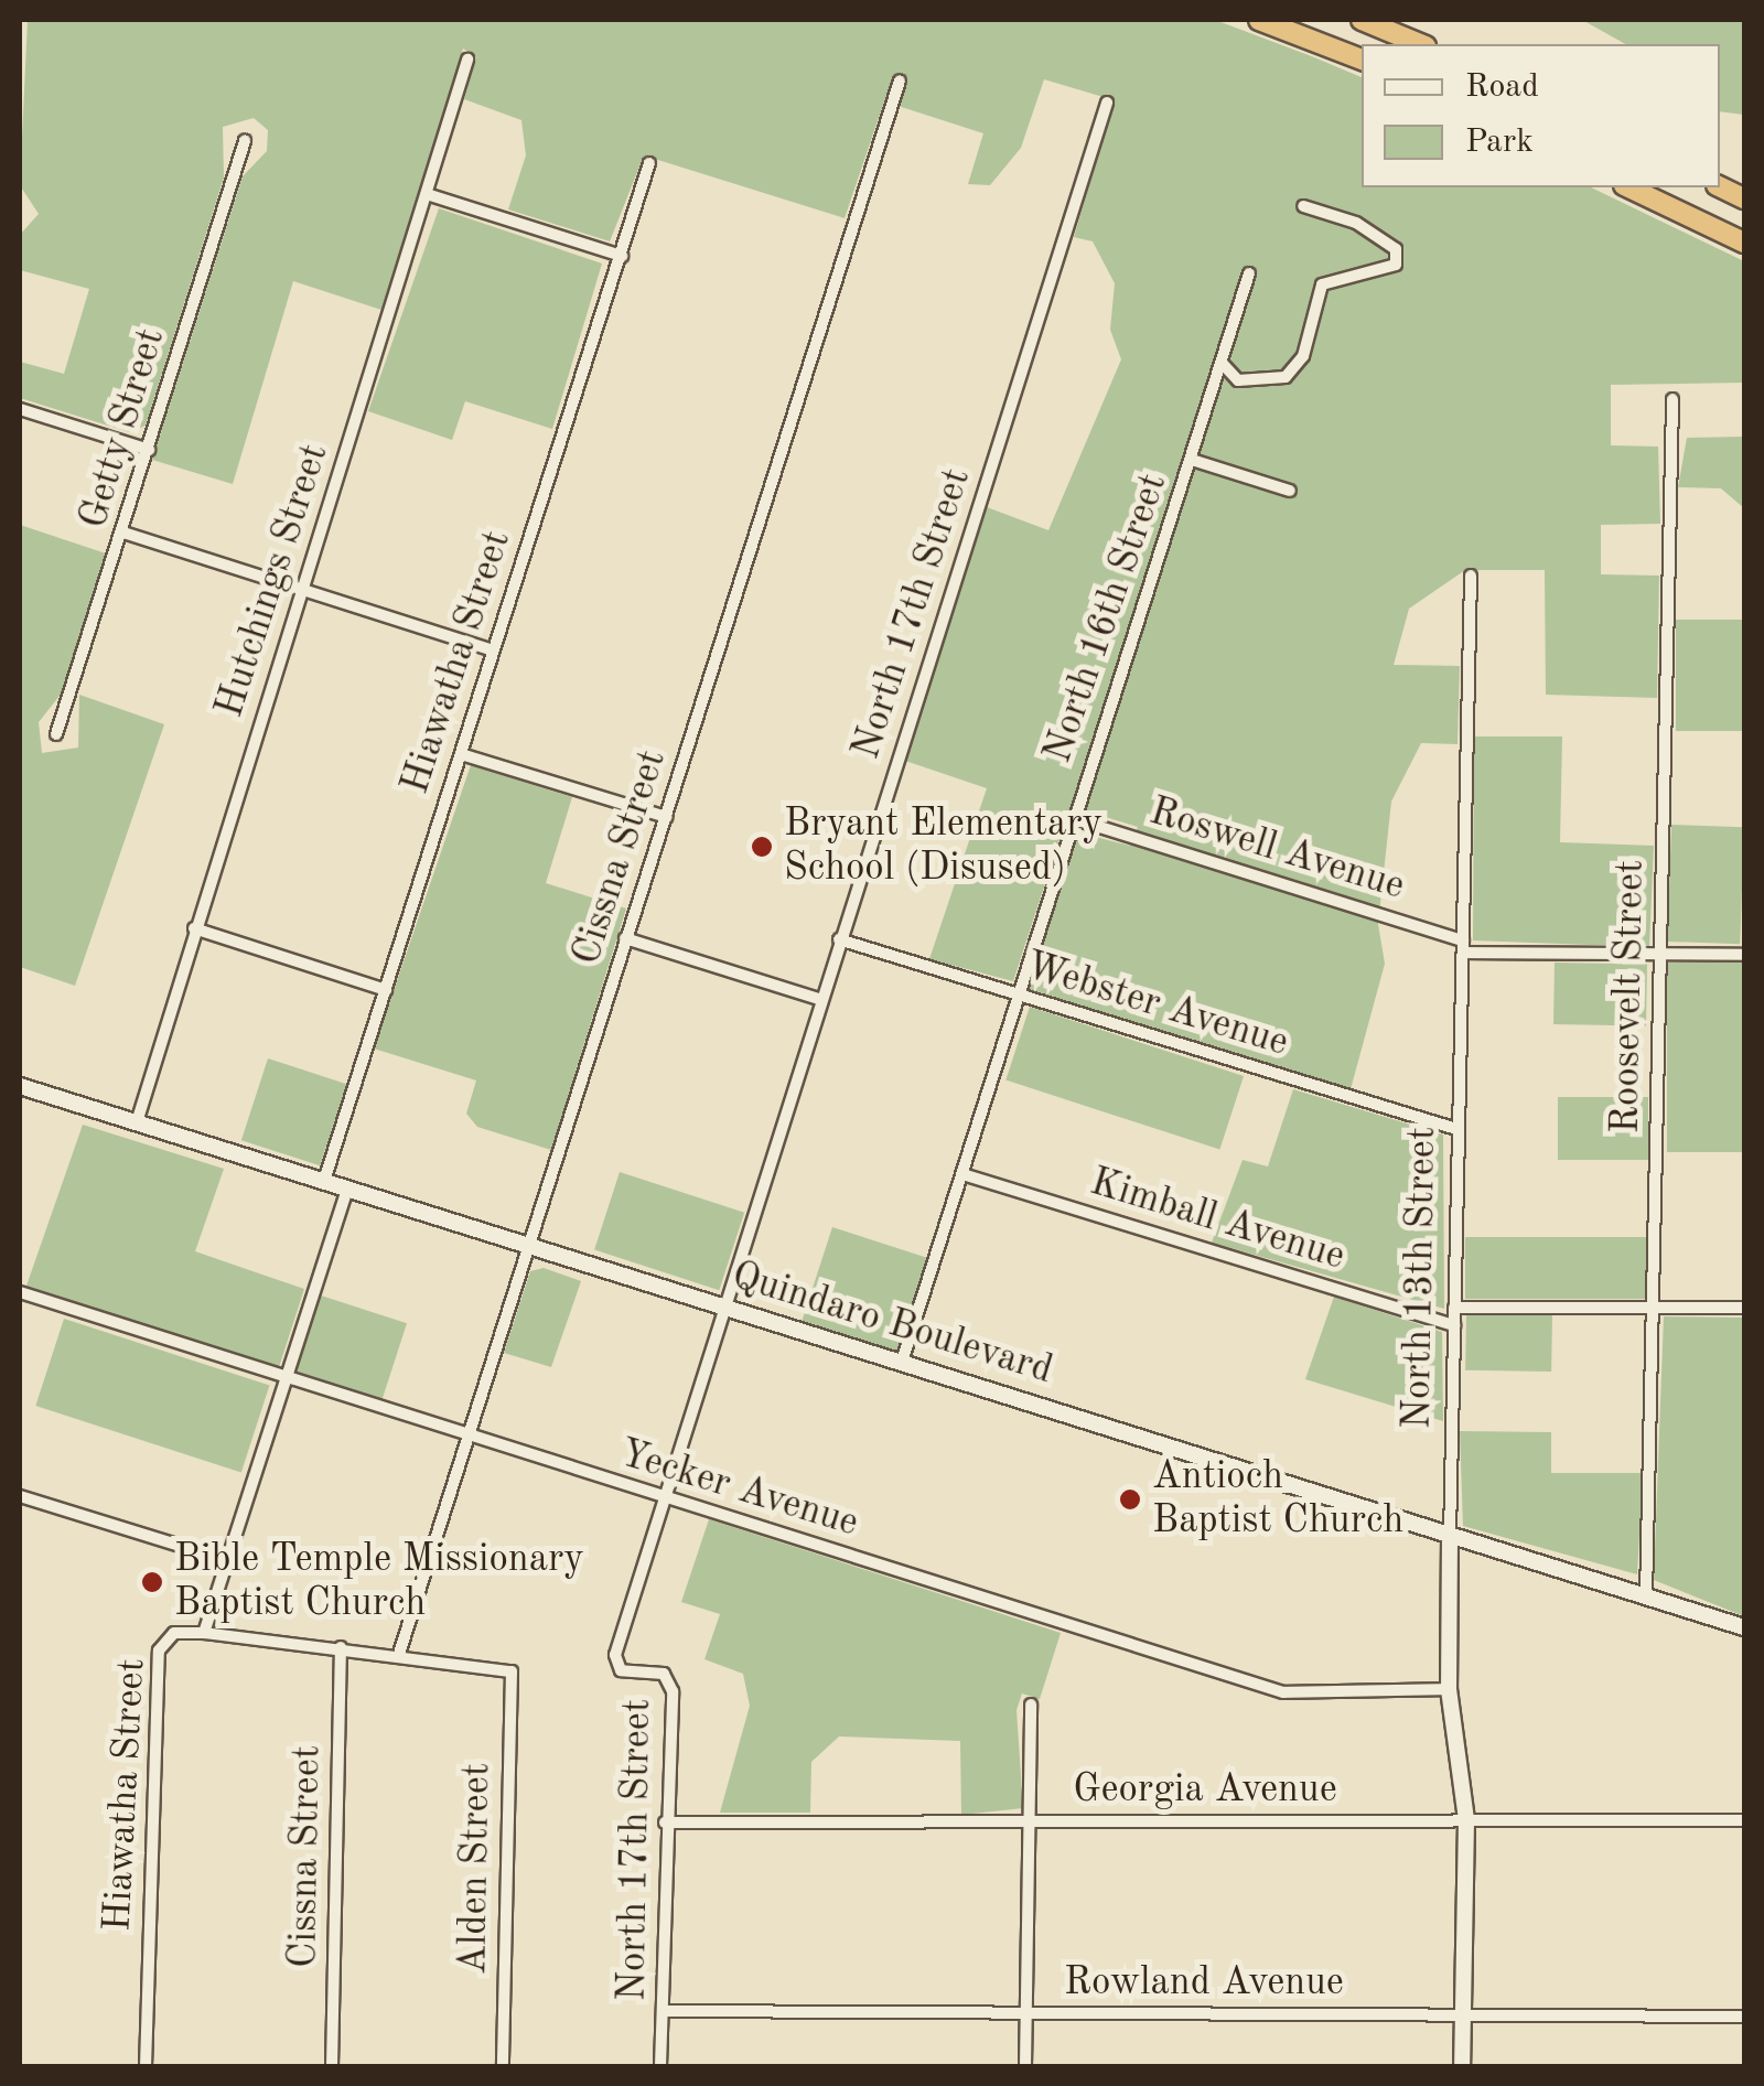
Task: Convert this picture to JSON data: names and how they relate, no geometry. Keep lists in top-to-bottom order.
{
  "streets": {
    "main road": ["North 13th Street", "Quindaro Boulevard"],
    "street": [
      "Getty Street",
      "Hutchings Street",
      "North 17th Street",
      "North 16th Street",
      "Hiawatha Street",
      "Roswell Avenue",
      "Cissna Street",
      "Roosevelt Street",
      "Webster Avenue",
      "Kimball Avenue",
      "Yecker Avenue",
      "Georgia Avenue",
      "Alden Street",
      "Rowland Avenue"
    ]
  },
  "crossings": [
    ["Hutchings Street", "Quindaro Boulevard"],
    ["North 17th Street", "Webster Avenue"],
    ["North 17th Street", "Quindaro Boulevard"],
    ["North 17th Street", "Yecker Avenue"],
    ["North 17th Street", "Georgia Avenue"],
    ["North 17th Street", "Rowland Avenue"],
    ["North 16th Street", "Roswell Avenue"],
    ["North 16th Street", "Webster Avenue"],
    ["North 16th Street", "Kimball Avenue"],
    ["North 16th Street", "Quindaro Boulevard"],
    ["Hiawatha Street", "Quindaro Boulevard"],
    ["Hiawatha Street", "Yecker Avenue"],
    ["Roswell Avenue", "Roosevelt Street"],
    ["Roswell Avenue", "North 13th Street"],
    ["Cissna Street", "Quindaro Boulevard"],
    ["Cissna Street", "Yecker Avenue"],
    ["Cissna Street", "Alden Street"],
    ["Roosevelt Street", "Quindaro Boulevard"],
    ["Webster Avenue", "North 13th Street"],
    ["Kimball Avenue", "North 13th Street"],
    ["North 13th Street", "Quindaro Boulevard"],
    ["North 13th Street", "Yecker Avenue"],
    ["North 13th Street", "Georgia Avenue"],
    ["North 13th Street", "Rowland Avenue"]
  ],
  "places": ["Bryant Elementary School (Disused)", "Antioch Baptist Church", "Bible Temple Missionary Baptist Church"],
  "legend": ["Road", "Park"]
}
